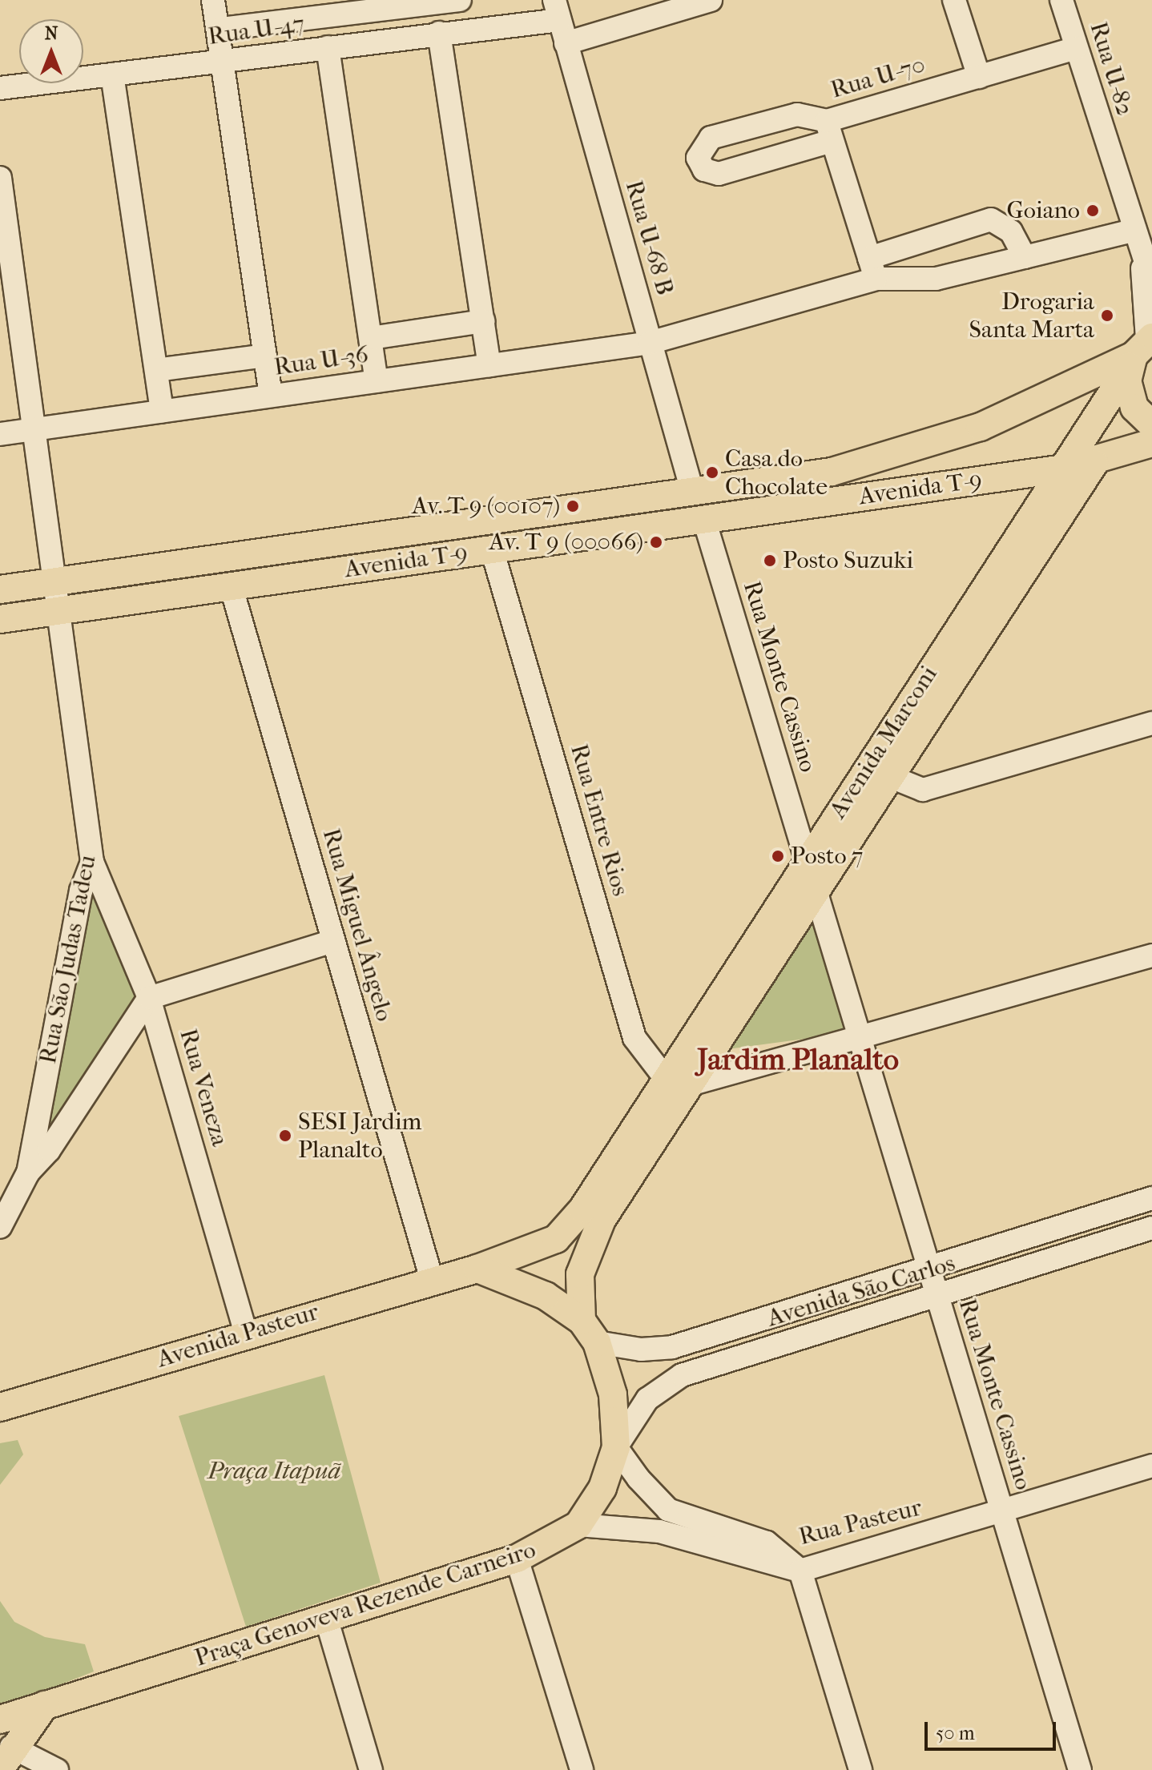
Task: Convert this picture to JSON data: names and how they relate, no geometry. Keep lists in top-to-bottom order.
{
  "streets": {
    "main road": [
      "Avenida T-9",
      "Avenida Marconi",
      "Avenida Pasteur",
      "Praça Genoveva Rezende Carneiro"
    ],
    "street": [
      "Rua U-47",
      "Rua U-82",
      "Rua U-70",
      "Rua U-68 B",
      "Rua U-36",
      "Rua Monte Cassino",
      "Rua Entre Rios",
      "Rua Miguel Ângelo",
      "Rua São Judas Tadeu",
      "Rua Veneza",
      "Avenida São Carlos",
      "Rua Pasteur"
    ]
  },
  "crossings": [
    ["Rua U-47", "Rua U-68 B"],
    ["Rua U-82", "Rua U-70"],
    ["Rua U-82", "Avenida T-9"],
    ["Rua U-82", "Avenida Marconi"],
    ["Rua U-68 B", "Rua U-36"],
    ["Rua U-68 B", "Avenida T-9"],
    ["Rua U-36", "Rua São Judas Tadeu"],
    ["Avenida T-9", "Rua Monte Cassino"],
    ["Avenida T-9", "Avenida Marconi"],
    ["Avenida T-9", "Rua Entre Rios"],
    ["Avenida T-9", "Rua Miguel Ângelo"],
    ["Avenida T-9", "Rua São Judas Tadeu"],
    ["Rua Monte Cassino", "Avenida Marconi"],
    ["Rua Monte Cassino", "Avenida São Carlos"],
    ["Rua Monte Cassino", "Rua Pasteur"],
    ["Avenida Marconi", "Rua Entre Rios"],
    ["Avenida Marconi", "Avenida Pasteur"],
    ["Avenida Marconi", "Praça Genoveva Rezende Carneiro"],
    ["Rua Miguel Ângelo", "Avenida Pasteur"],
    ["Rua São Judas Tadeu", "Rua Veneza"],
    ["Rua Veneza", "Avenida Pasteur"],
    ["Avenida São Carlos", "Praça Genoveva Rezende Carneiro"],
    ["Avenida Pasteur", "Praça Genoveva Rezende Carneiro"]
  ],
  "districts": ["Jardim Planalto"],
  "parks": ["Praça Itapuã"],
  "places": [
    "Goiano",
    "Drogaria Santa Marta",
    "Casa do Chocolate",
    "Av. T 9 (00107)",
    "Av. T 9 (00066)",
    "Posto Suzuki",
    "Posto 7",
    "SESI Jardim Planalto"
  ],
  "scale_bar": "50 m",
  "north": "top"
}
